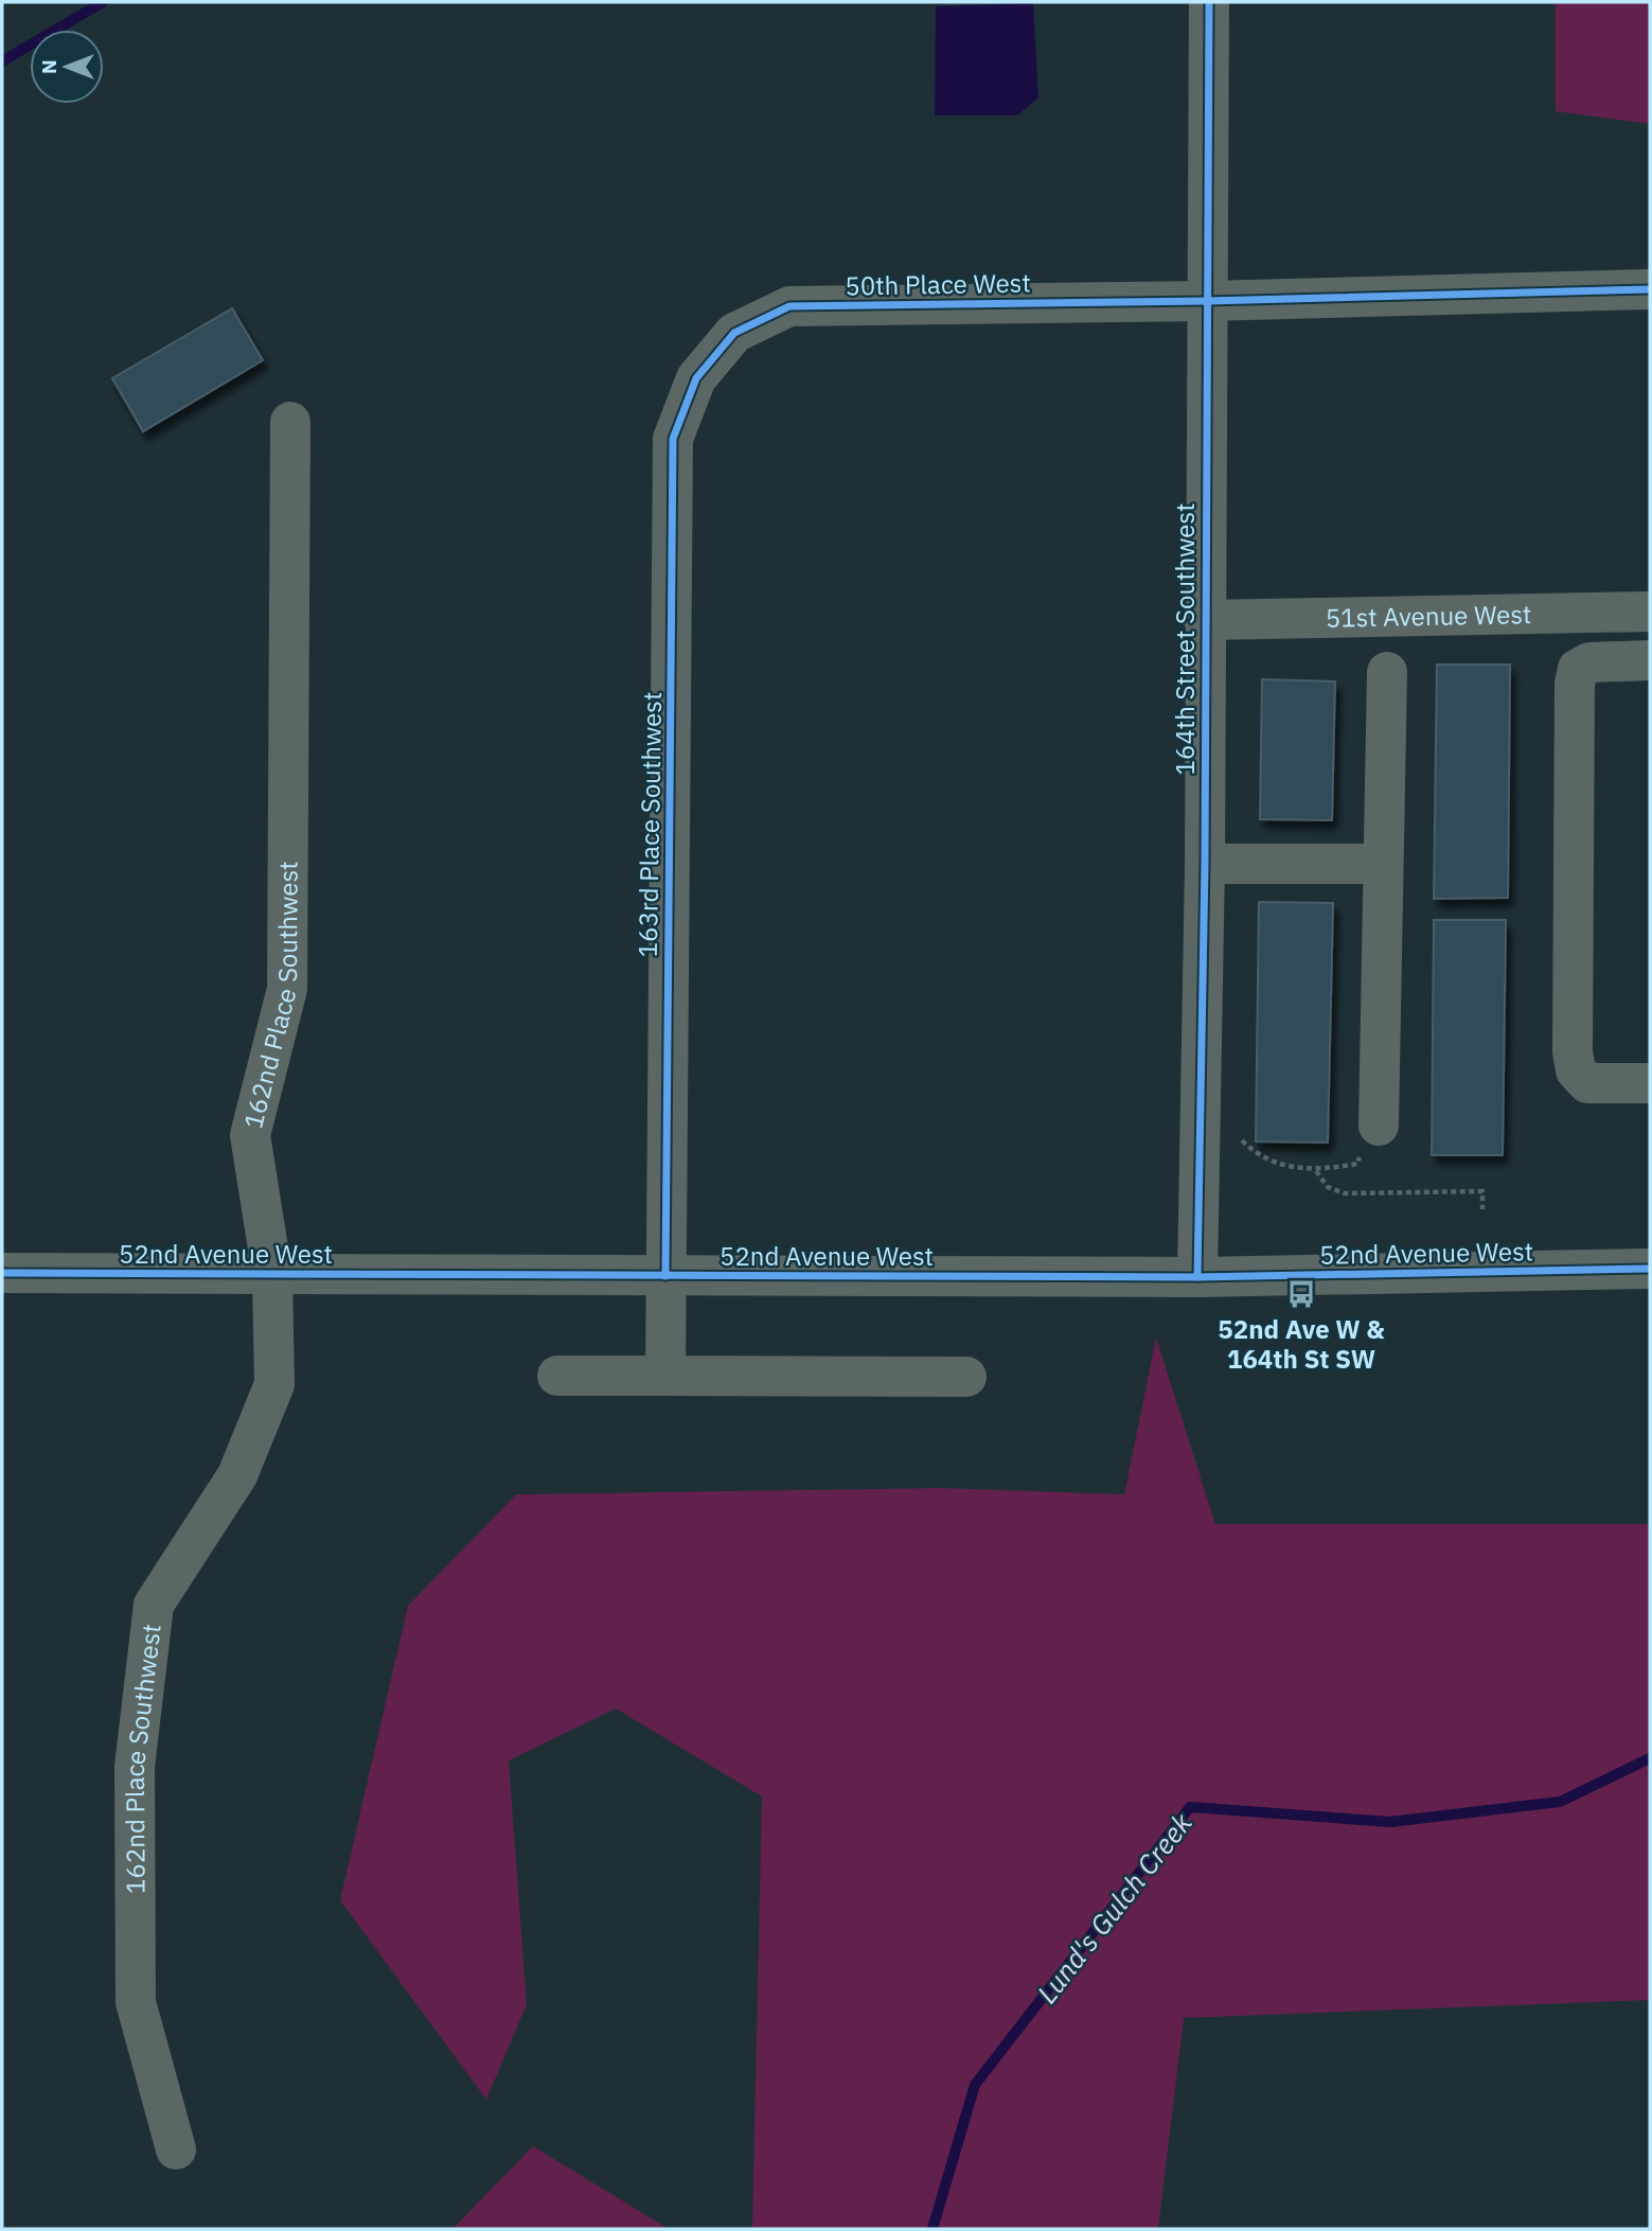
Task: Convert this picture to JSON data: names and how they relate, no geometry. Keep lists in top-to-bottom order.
{
  "streets": {
    "street": [
      "50th Place West",
      "51st Avenue West",
      "164th Street Southwest",
      "163rd Place Southwest",
      "162nd Place Southwest",
      "52nd Avenue West"
    ]
  },
  "crossings": [
    ["50th Place West", "164th Street Southwest"],
    ["50th Place West", "163rd Place Southwest"],
    ["51st Avenue West", "164th Street Southwest"],
    ["164th Street Southwest", "52nd Avenue West"],
    ["163rd Place Southwest", "52nd Avenue West"],
    ["162nd Place Southwest", "52nd Avenue West"]
  ],
  "water": ["Lund's Gulch Creek"],
  "places": {
    "bus stop": ["52nd Ave W & 164th St SW"]
  },
  "north": "left"
}
